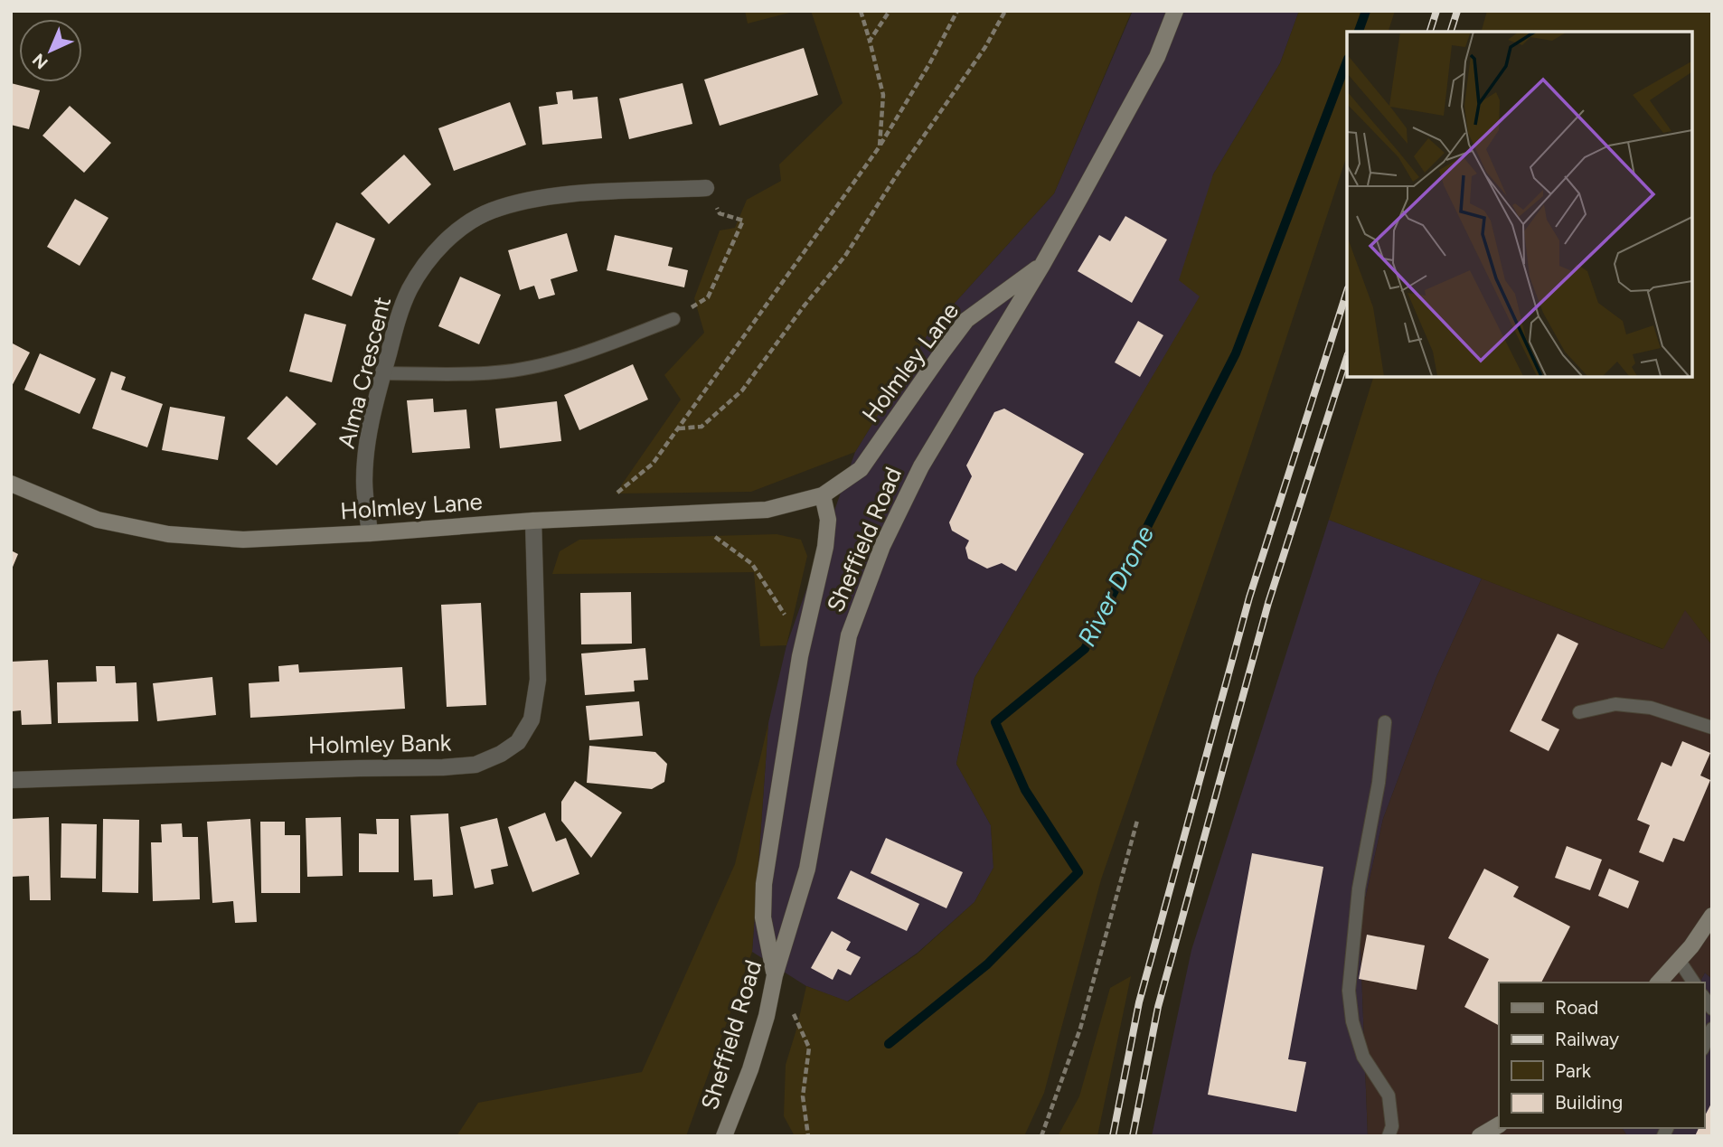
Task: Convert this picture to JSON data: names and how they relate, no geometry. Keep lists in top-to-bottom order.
{
  "streets": {
    "main road": ["Holmley Lane", "Sheffield Road"],
    "street": ["Alma Crescent", "Holmley Bank"]
  },
  "crossings": [
    ["Holmley Lane", "Alma Crescent"],
    ["Holmley Lane", "Sheffield Road"],
    ["Holmley Lane", "Holmley Bank"]
  ],
  "water": ["River Drone"],
  "legend": [
    "Road",
    "Railway",
    "Park",
    "Building"
  ],
  "north": "bottom left"
}
